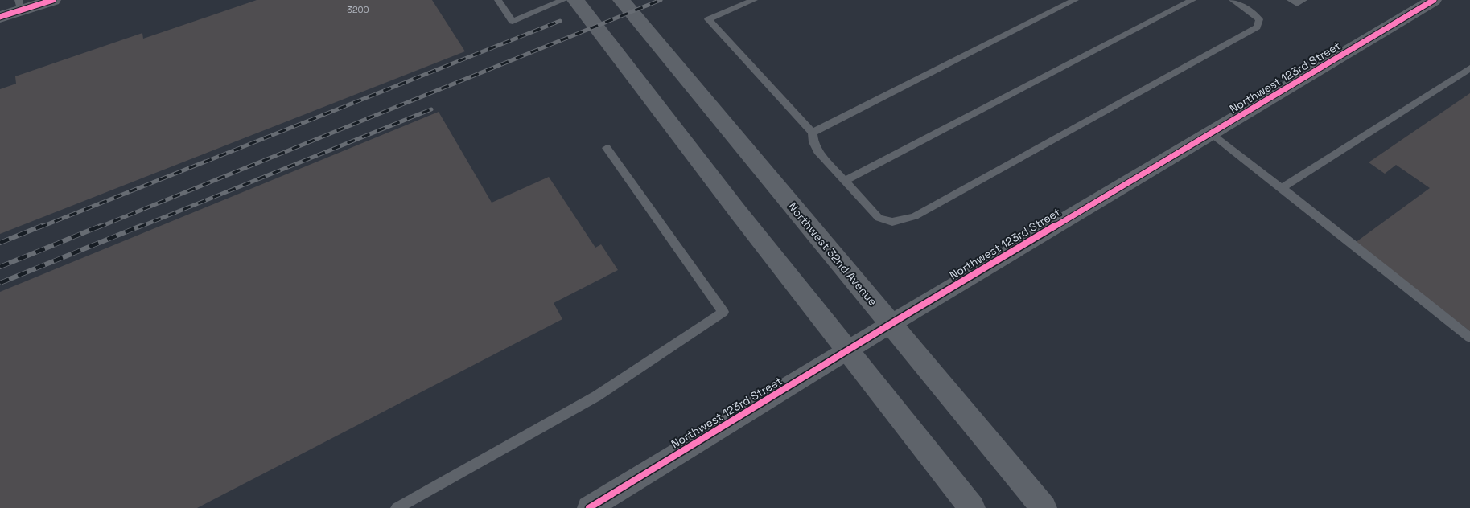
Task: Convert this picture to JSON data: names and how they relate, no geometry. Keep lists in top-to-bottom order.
{
  "streets": {
    "main road": ["Northwest 32nd Avenue"],
    "street": ["Northwest 123rd Street"]
  },
  "crossings": [
    ["Northwest 123rd Street", "Northwest 32nd Avenue"]
  ],
  "house_numbers": ["3200"]
}
